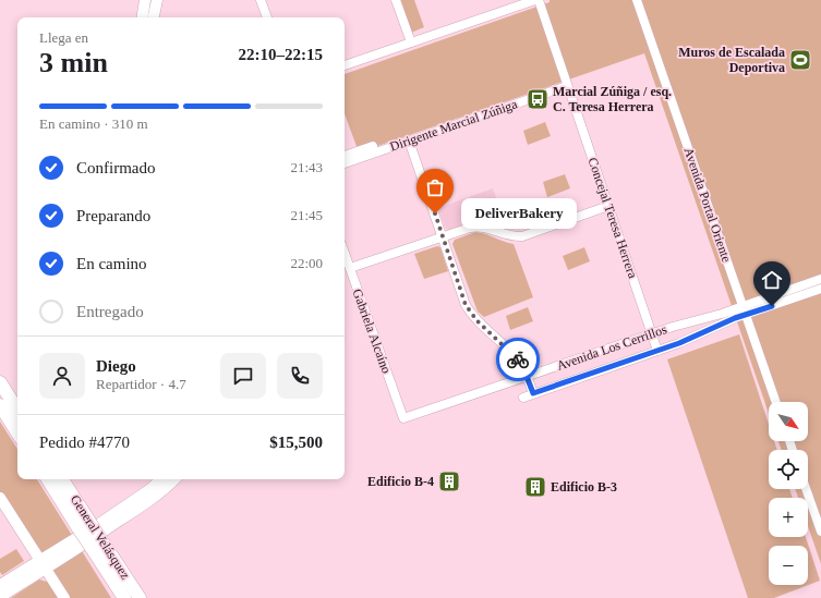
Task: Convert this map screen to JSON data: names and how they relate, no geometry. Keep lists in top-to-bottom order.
{
  "streets": {
    "highway": ["General Velásquez"],
    "street": [
      "Dirigente Marcial Zúñiga",
      "Avenida Portal Oriente",
      "Concejal Teresa Herrera",
      "Gabriela Alcaíno",
      "Avenida Los Cerrillos"
    ]
  },
  "crossings": [
    ["Dirigente Marcial Zúñiga", "Concejal Teresa Herrera"],
    ["Avenida Portal Oriente", "Avenida Los Cerrillos"],
    ["Concejal Teresa Herrera", "Avenida Los Cerrillos"],
    ["Gabriela Alcaíno", "Avenida Los Cerrillos"]
  ],
  "places": {
    "sports": ["Muros de Escalada Deportiva"],
    "bus stop": ["Marcial Zúñiga / esq. C. Teresa Herrera"],
    "other": ["DeliverBakery"],
    "building": ["Edificio B-4", "Edificio B-3"]
  },
  "north": "bottom right",
  "page": {
    "heading": ["3 min", "Llega en", "22:10–22:15"],
    "panel": [
      "Diego",
      "Repartidor · 4.7",
      "Pedido #4770",
      "$15,500"
    ],
    "bar": "En camino · 310 m",
    "list": [
      ["Confirmado", "21:43"],
      ["Preparando", "21:45"],
      ["En camino", "22:00"],
      "Entregado"
    ],
    "bubble": "DeliverBakery",
    "map_buttons": ["+", "−"]
  }
}
